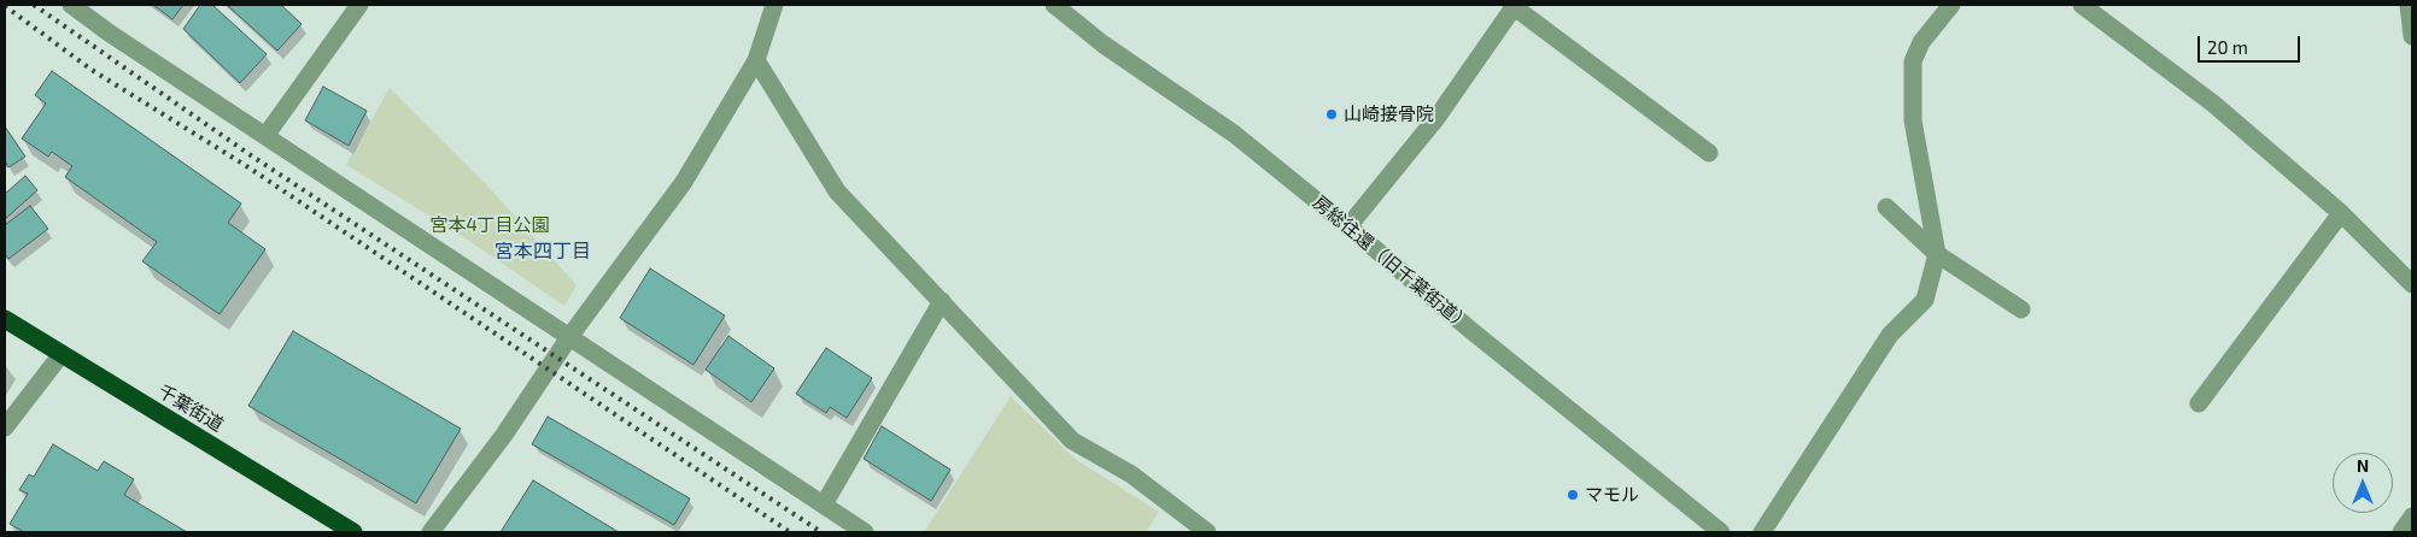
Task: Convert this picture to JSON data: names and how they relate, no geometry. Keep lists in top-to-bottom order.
{
  "streets": {
    "highway": ["千葉街道"],
    "street": ["房総往還（旧千葉街道）"]
  },
  "districts": ["宮本四丁目"],
  "parks": ["宮本4丁目公園"],
  "places": ["山崎接骨院", "マモル"],
  "scale_bar": "20 m",
  "north": "top"
}
